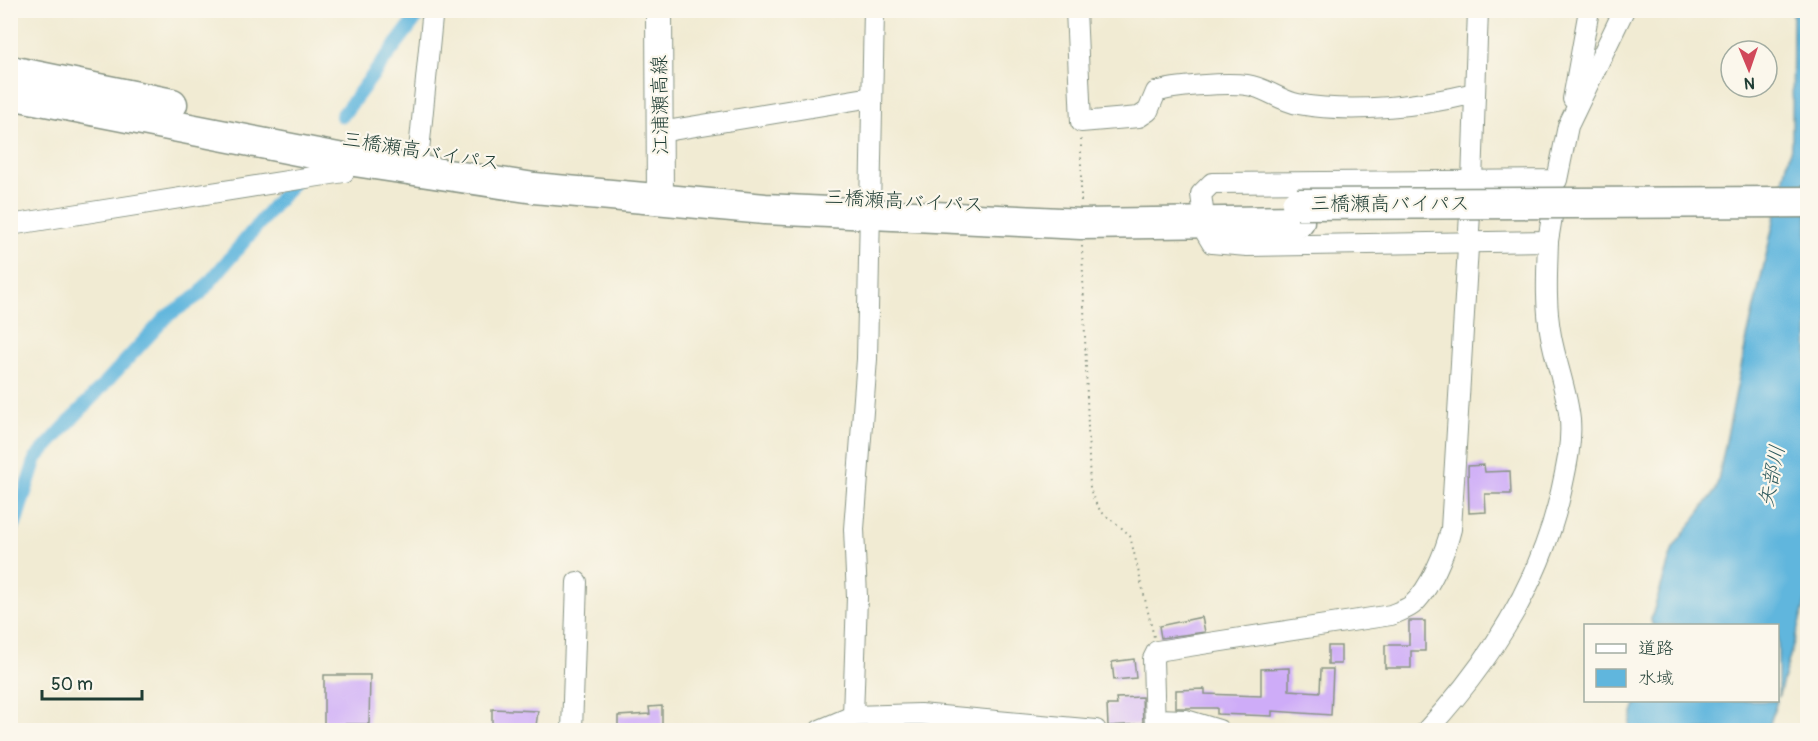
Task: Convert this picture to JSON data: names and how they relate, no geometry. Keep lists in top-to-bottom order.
{
  "streets": {
    "highway": ["三橋瀬高バイパス"],
    "main road": ["江浦瀬高線"]
  },
  "crossings": [
    ["江浦瀬高線", "三橋瀬高バイパス"]
  ],
  "water": ["矢部川"],
  "legend": ["道路", "水域"],
  "scale_bar": "50 m",
  "north": "bottom"
}
